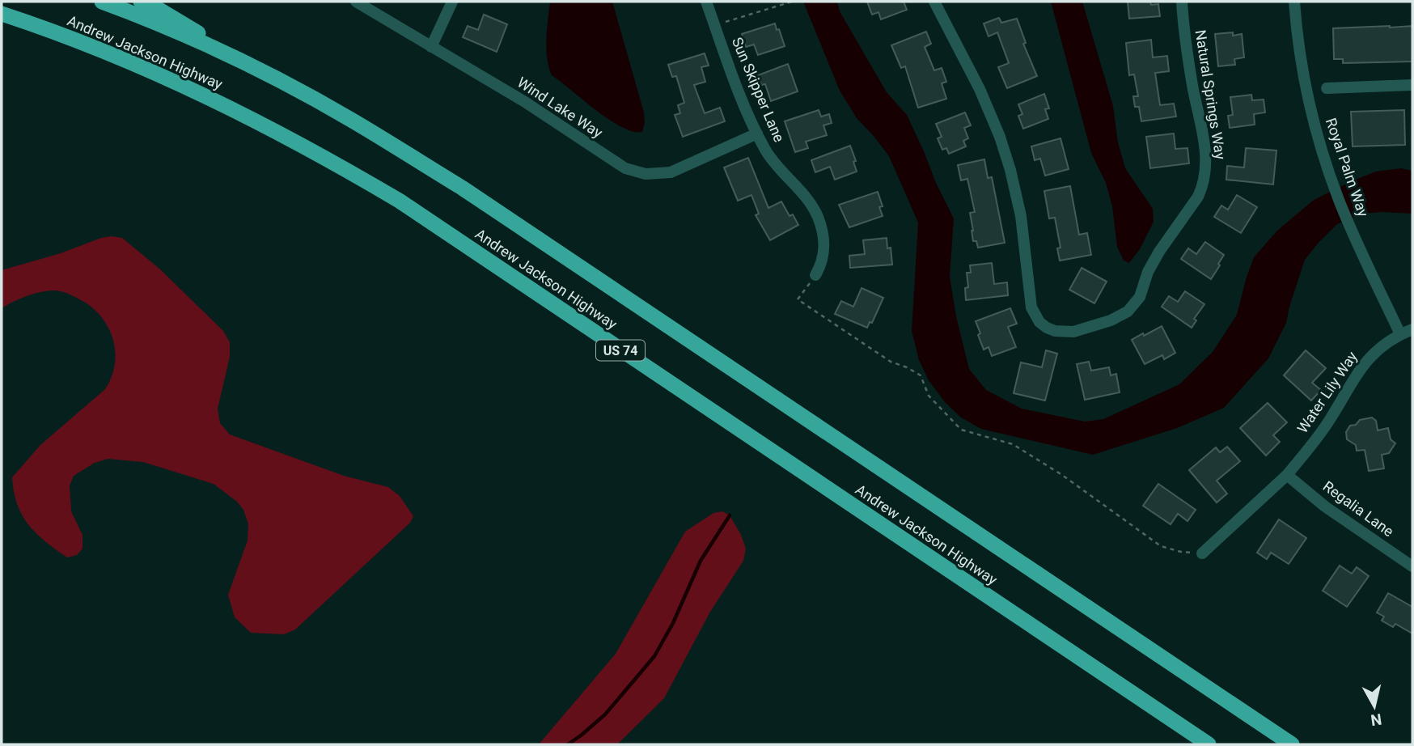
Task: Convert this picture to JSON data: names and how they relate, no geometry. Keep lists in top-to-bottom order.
{
  "streets": {
    "highway": ["Andrew Jackson Highway", "US 74"],
    "street": [
      "Sun Skipper Lane",
      "Natural Springs Way",
      "Wind Lake Way",
      "Royal Palm Way",
      "Water Lily Way",
      "Regalia Lane"
    ]
  },
  "crossings": [
    ["Sun Skipper Lane", "Wind Lake Way"],
    ["Royal Palm Way", "Water Lily Way"],
    ["Water Lily Way", "Regalia Lane"]
  ],
  "north": "bottom"
}
